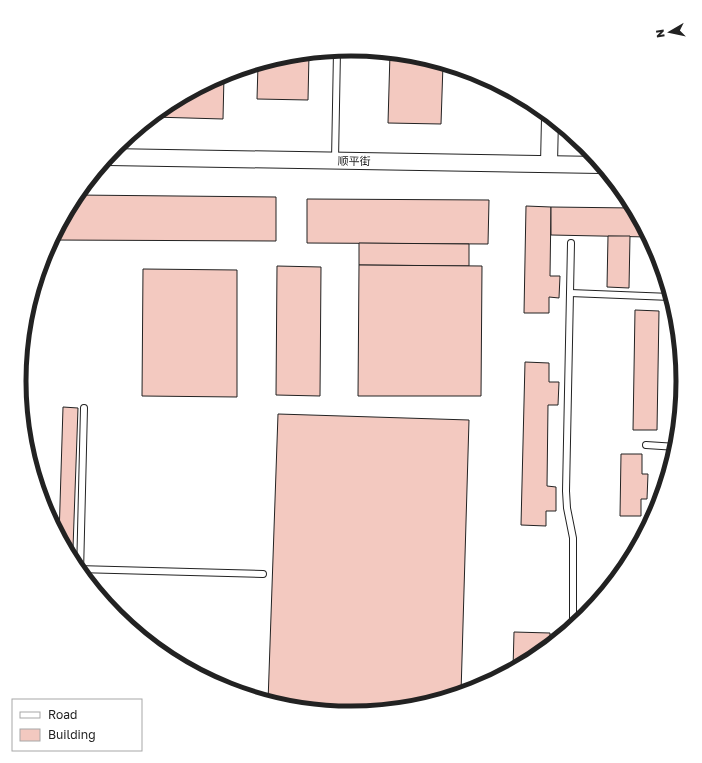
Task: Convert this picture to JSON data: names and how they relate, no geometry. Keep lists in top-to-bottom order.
{
  "streets": {
    "street": ["顺平街"]
  },
  "legend": ["Road", "Building"],
  "north": "left"
}
